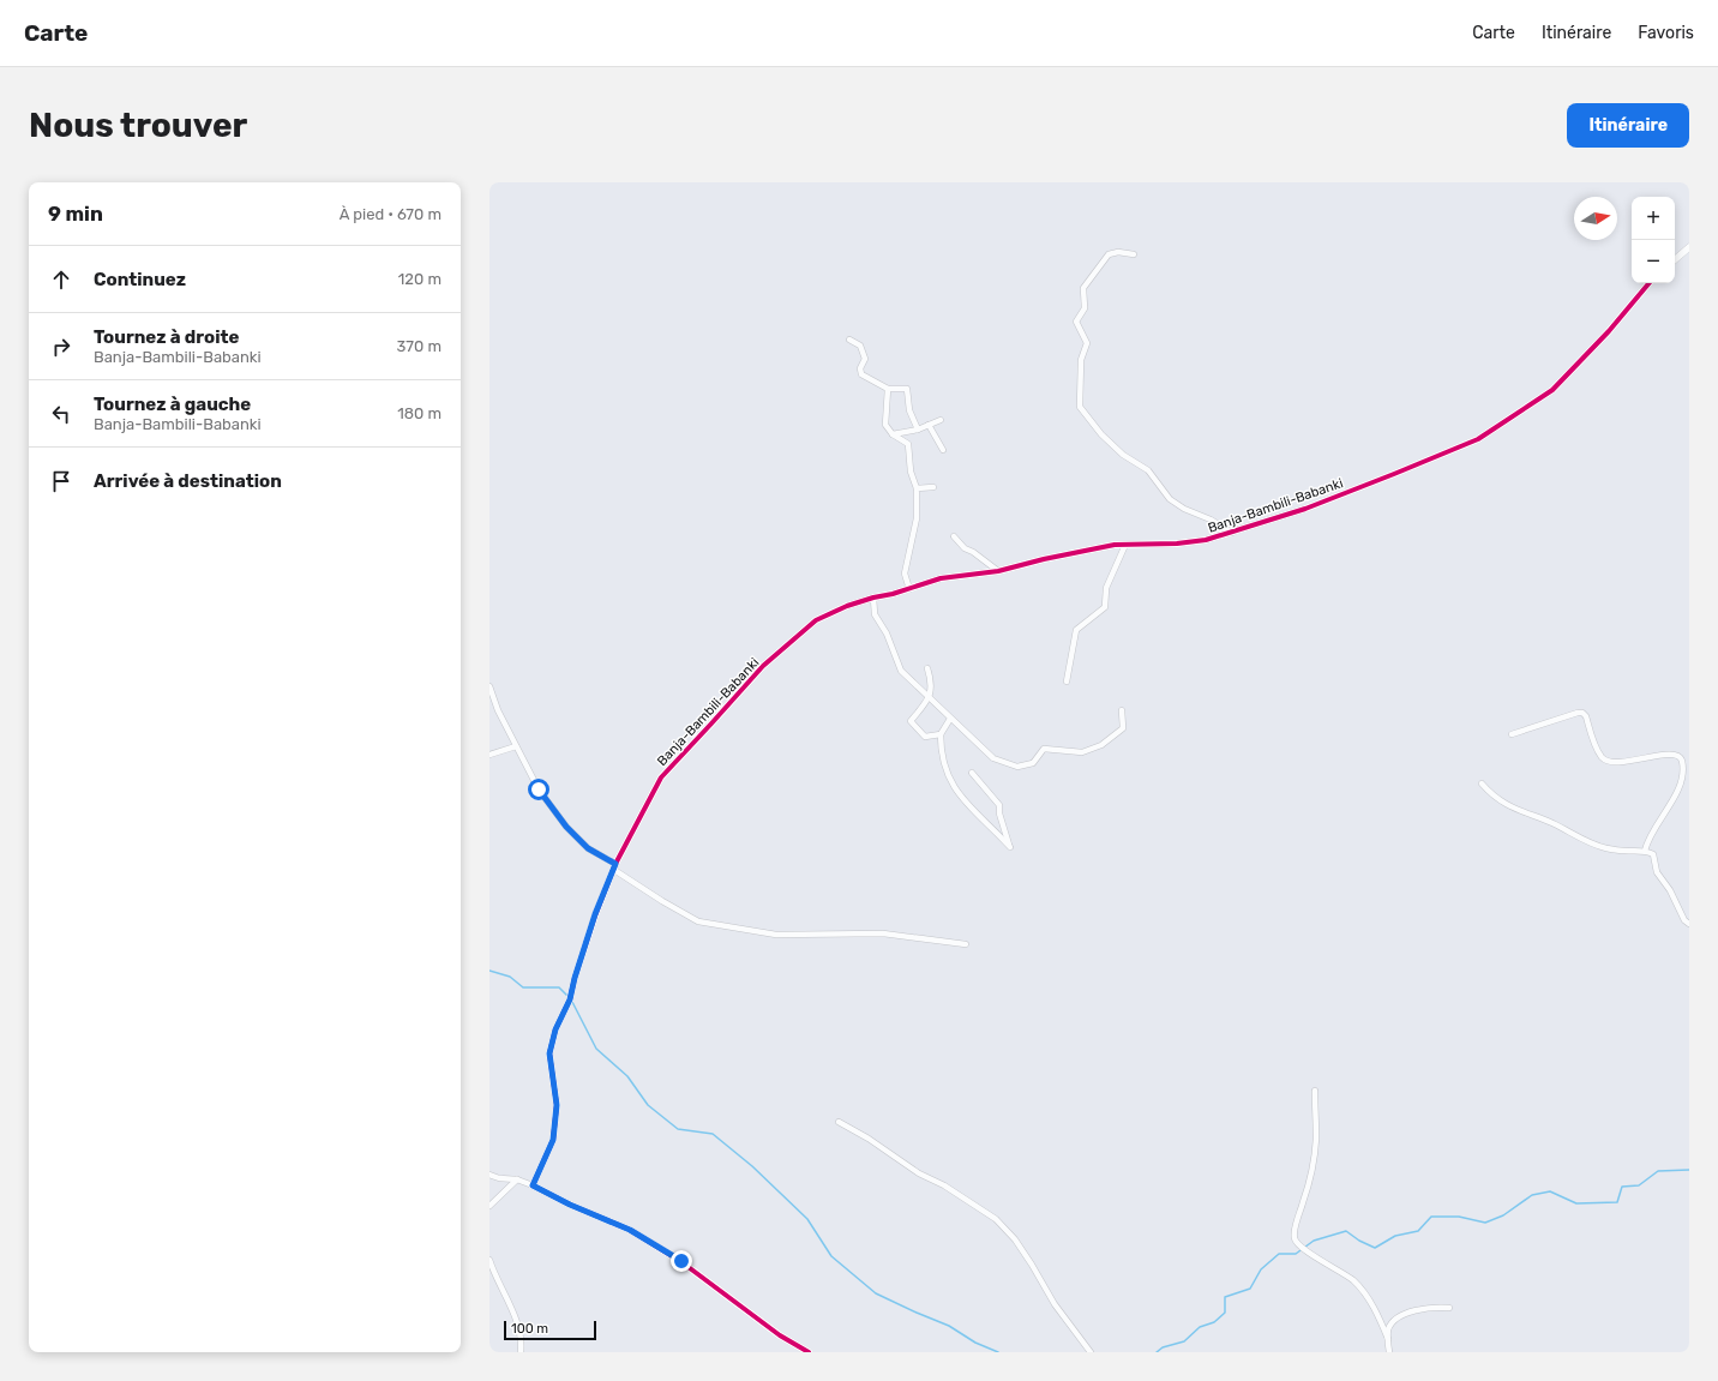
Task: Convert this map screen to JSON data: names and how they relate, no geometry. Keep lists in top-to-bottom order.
{
  "streets": {
    "street": ["Banja-Bambili-Babanki"]
  },
  "scale_bar": "100 m",
  "north": "right",
  "page": {
    "header": "Carte",
    "nav": ["Carte", "Itinéraire", "Favoris"],
    "buttons": "Itinéraire",
    "title": "Nous trouver",
    "heading": ["9 min", "À pied · 670 m"],
    "map_buttons": ["+", "−"],
    "list": [
      ["Continuez", "120 m"],
      ["Tournez à droite", "Banja-Bambili-Babanki", "370 m"],
      ["Tournez à gauche", "Banja-Bambili-Babanki", "180 m"],
      "Arrivée à destination"
    ],
    "scale": "100 m"
  }
}
